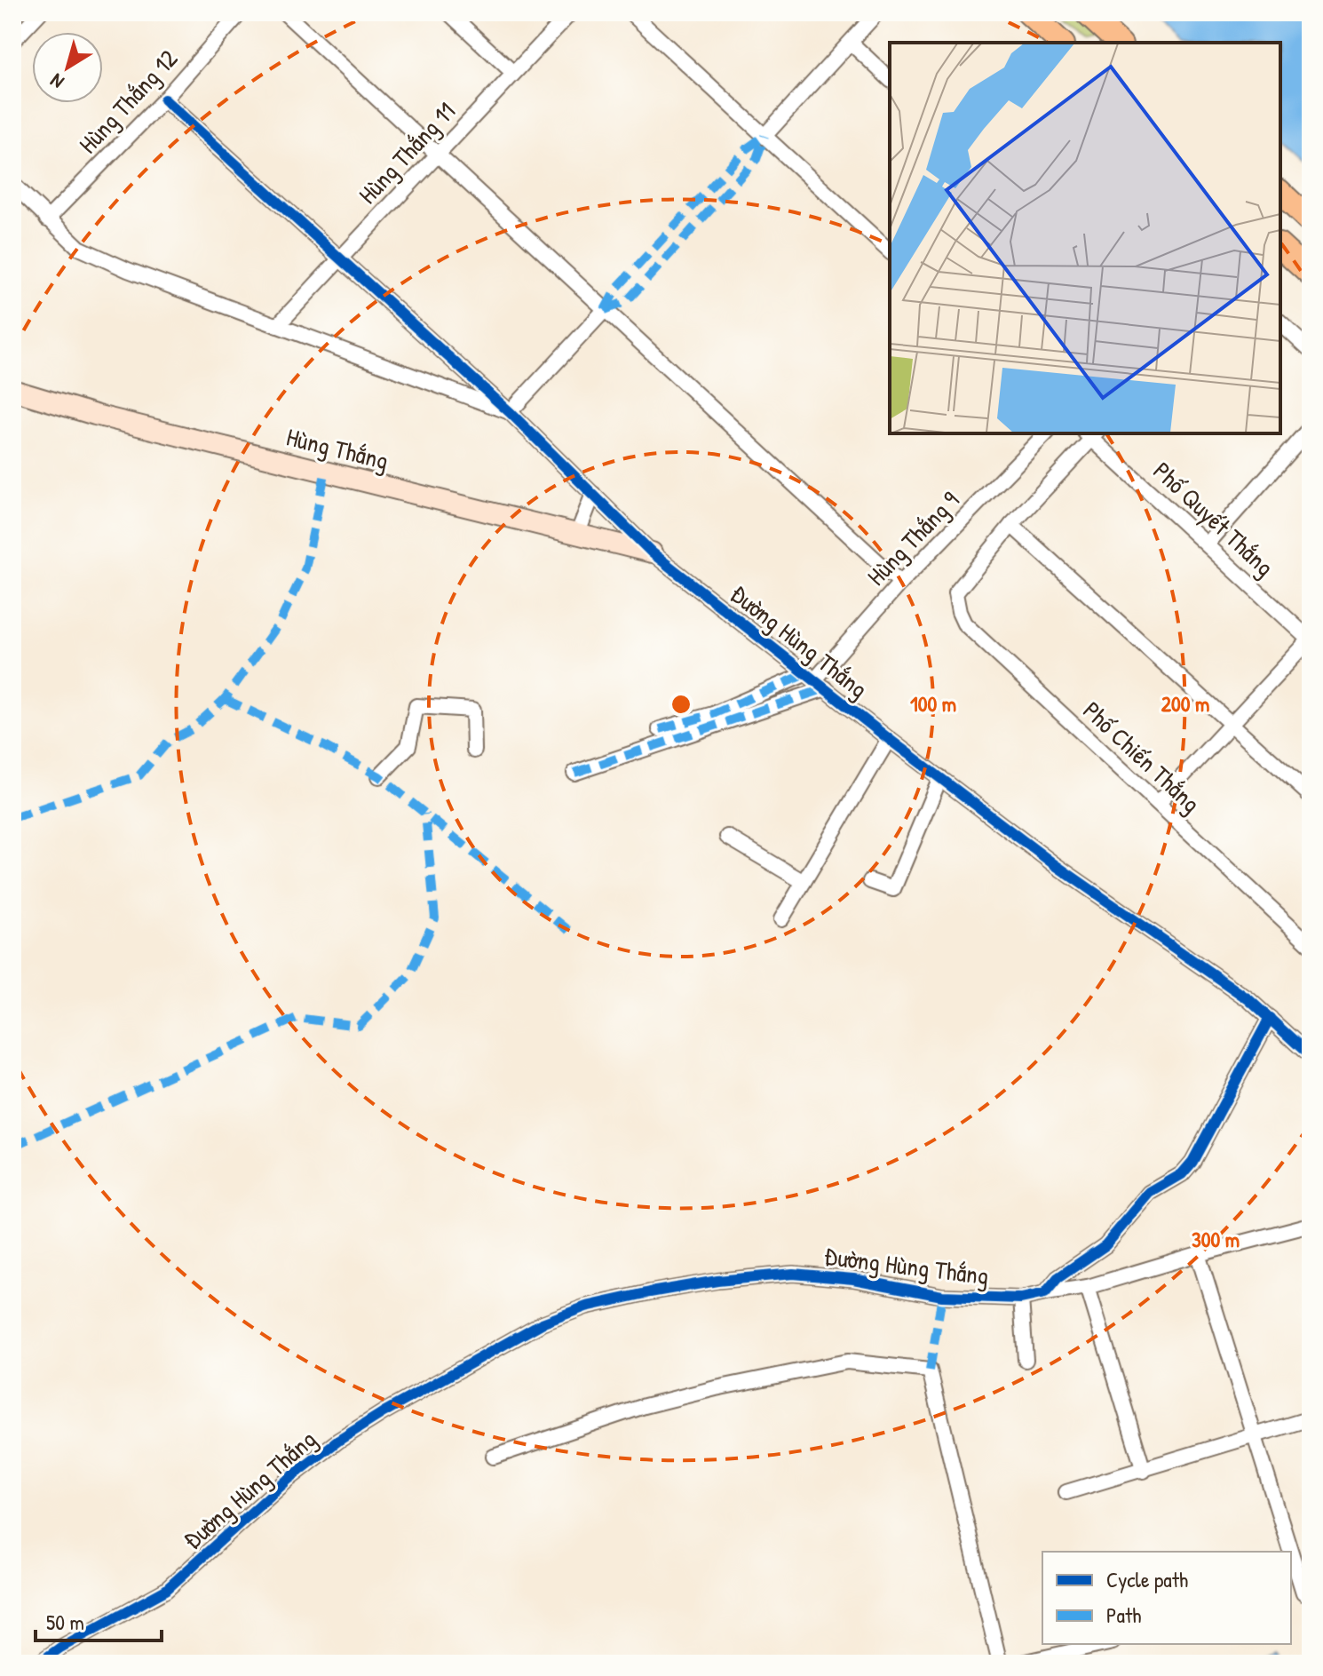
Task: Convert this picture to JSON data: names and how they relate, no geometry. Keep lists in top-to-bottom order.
{
  "streets": {
    "street": [
      "Hùng Thắng 12",
      "Hùng Thắng 11",
      "Hùng Thắng",
      "Phố Quyết Thắng",
      "Hùng Thắng 9",
      "Đường Hùng Thắng",
      "Phố Chiến Thắng"
    ]
  },
  "crossings": [
    ["Hùng Thắng 12", "Đường Hùng Thắng"],
    ["Hùng Thắng 11", "Đường Hùng Thắng"],
    ["Hùng Thắng", "Đường Hùng Thắng"],
    ["Hùng Thắng 9", "Đường Hùng Thắng"]
  ],
  "legend": ["Cycle path", "Path"],
  "scale_bar": "50 m",
  "north": "bottom left",
  "rings": ["100 m", "200 m", "300 m"]
}
